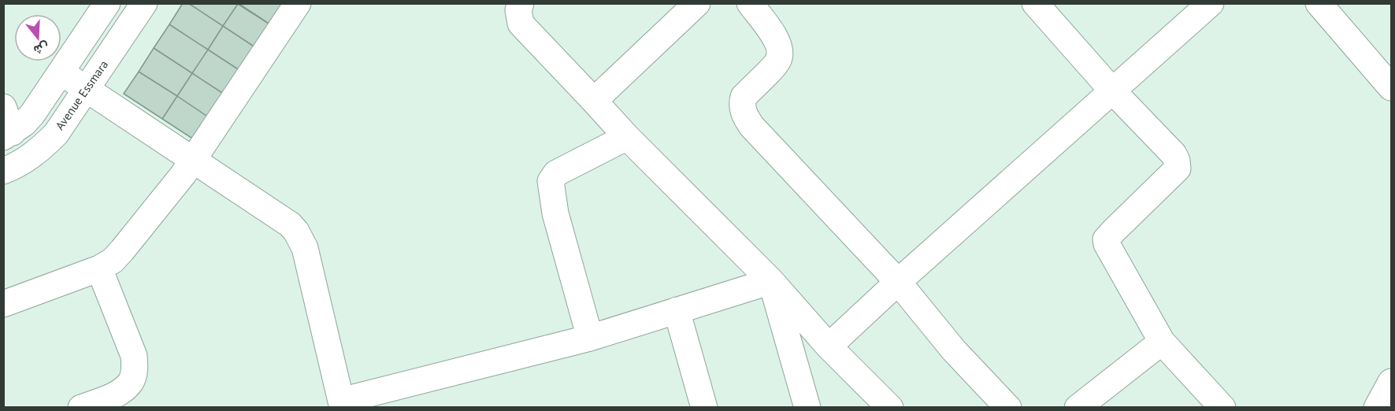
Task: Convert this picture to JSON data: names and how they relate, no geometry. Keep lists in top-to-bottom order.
{
  "streets": {
    "street": ["Avenue Essmara"]
  },
  "north": "bottom"
}
